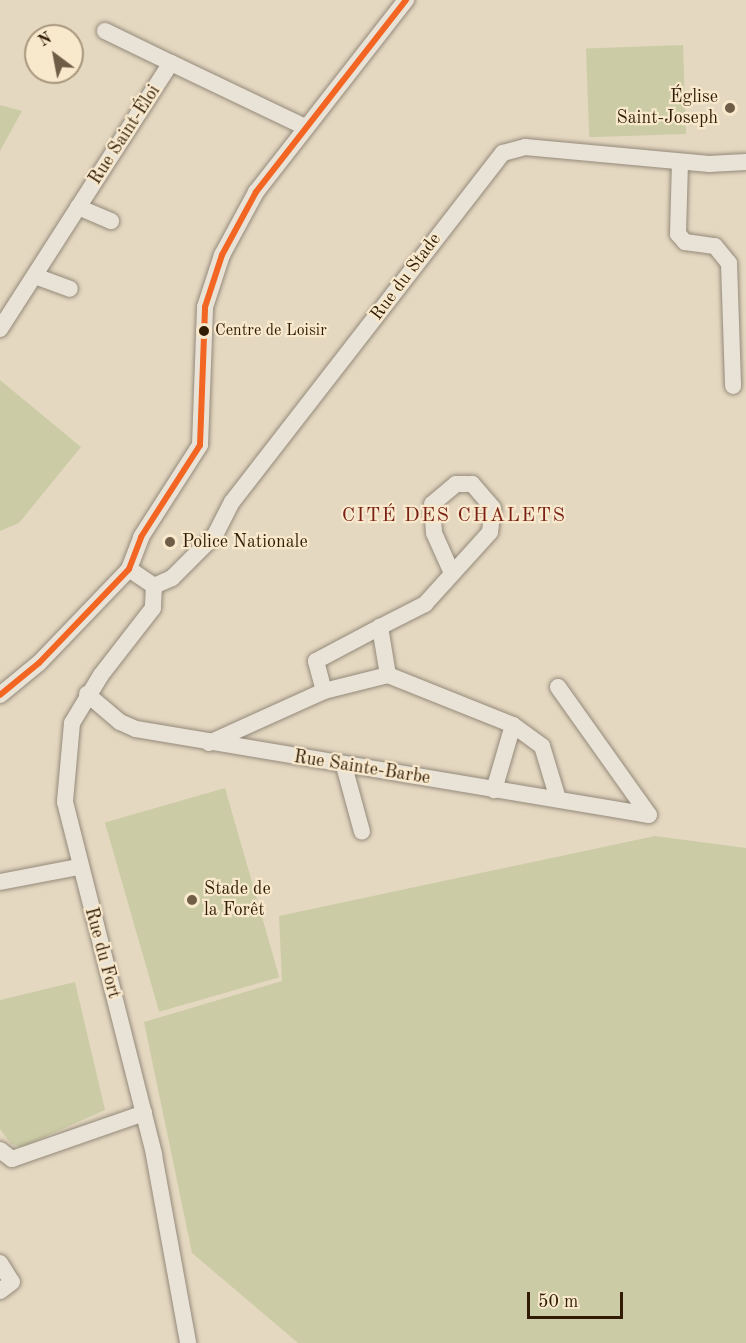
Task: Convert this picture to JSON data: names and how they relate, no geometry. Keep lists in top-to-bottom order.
{
  "streets": {
    "street": [
      "Rue Saint-Éloi",
      "Rue du Stade",
      "Rue Sainte-Barbe",
      "Rue du Fort"
    ]
  },
  "crossings": [
    ["Rue du Stade", "Rue du Fort"],
    ["Rue Sainte-Barbe", "Rue du Fort"]
  ],
  "districts": ["CITÉ DES CHALETS"],
  "places": [
    "Église Saint-Joseph",
    "Centre de Loisir",
    "Police Nationale",
    "Stade de la Forêt"
  ],
  "scale_bar": "50 m",
  "north": "top left"
}
